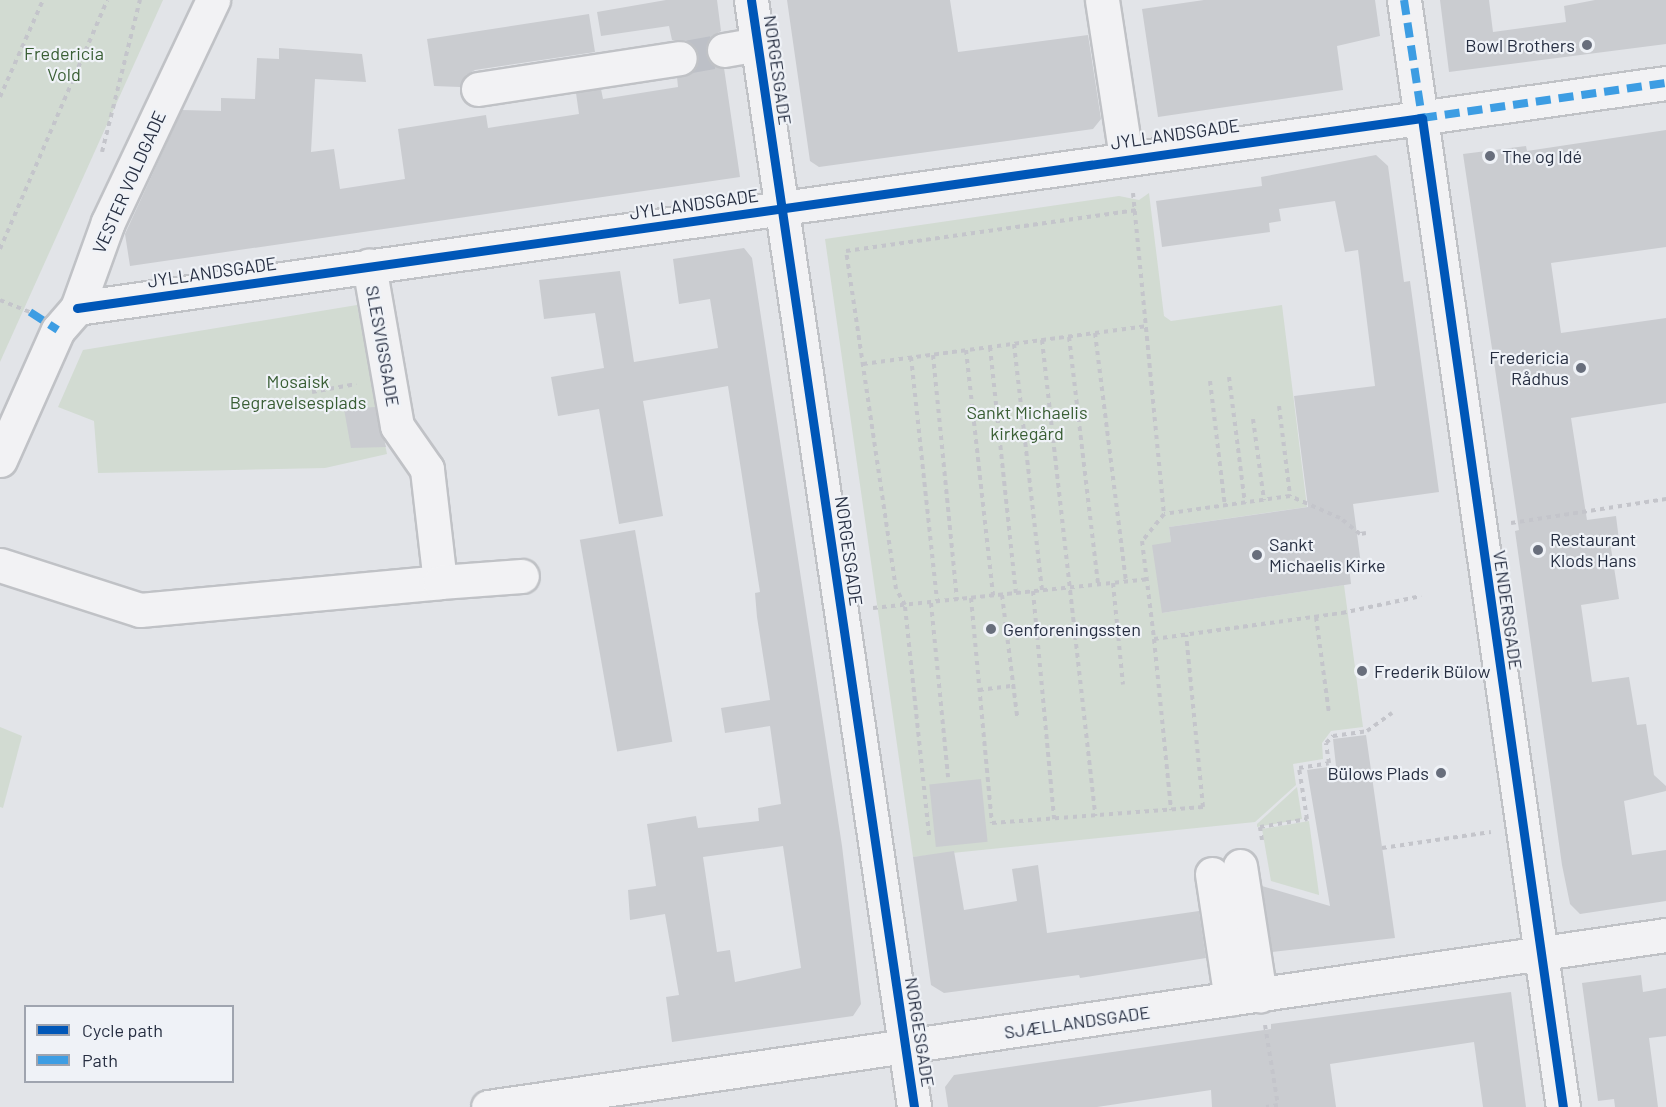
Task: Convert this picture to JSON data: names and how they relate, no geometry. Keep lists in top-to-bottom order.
{
  "streets": {
    "street": [
      "NORGESGADE",
      "JYLLANDSGADE",
      "VESTER VOLDGADE",
      "SLESVIGSGADE",
      "VENDERSGADE",
      "SJÆLLANDSGADE"
    ]
  },
  "crossings": [
    ["NORGESGADE", "JYLLANDSGADE"],
    ["NORGESGADE", "SJÆLLANDSGADE"],
    ["JYLLANDSGADE", "VESTER VOLDGADE"],
    ["JYLLANDSGADE", "SLESVIGSGADE"],
    ["JYLLANDSGADE", "VENDERSGADE"],
    ["VENDERSGADE", "SJÆLLANDSGADE"]
  ],
  "parks": ["Fredericia Vold", "Mosaisk Begravelsesplads", "Sankt Michaelis kirkegård"],
  "places": [
    "Bowl Brothers",
    "The og Idé",
    "Fredericia Rådhus",
    "Restaurant Klods Hans",
    "Sankt Michaelis Kirke",
    "Genforeningssten",
    "Frederik Bülow",
    "Bülows Plads"
  ],
  "legend": ["Cycle path", "Path"]
}
